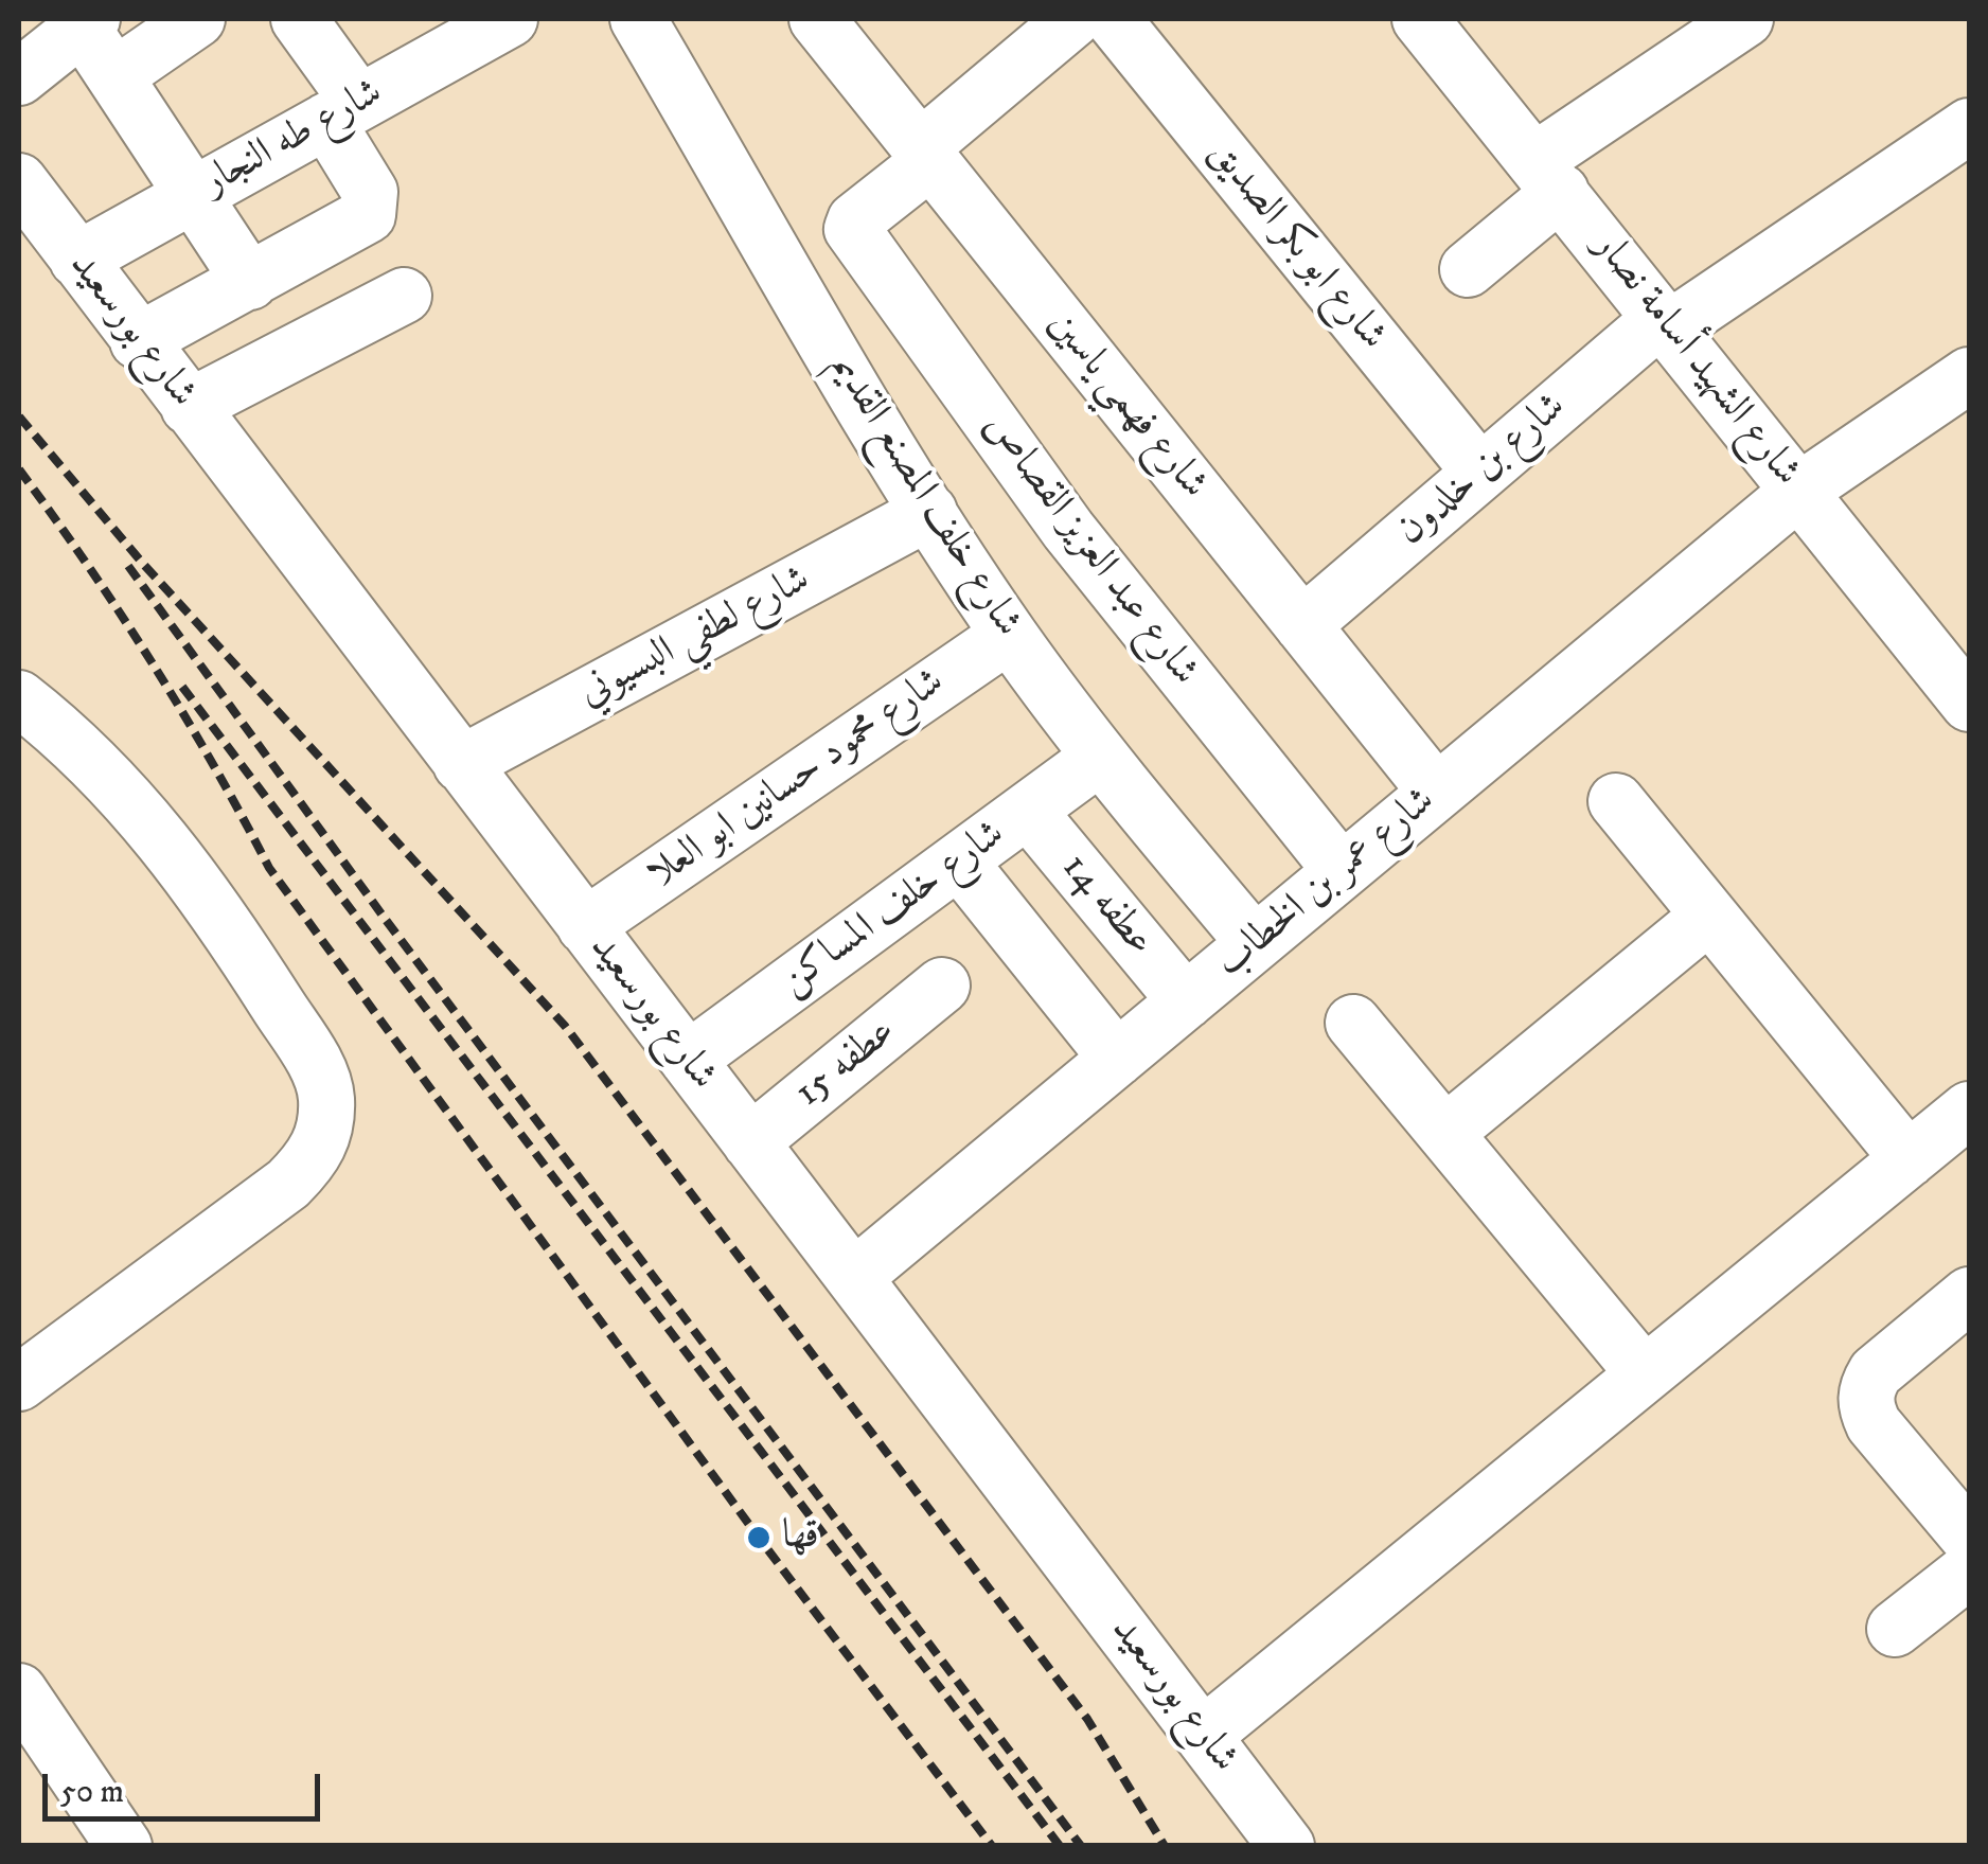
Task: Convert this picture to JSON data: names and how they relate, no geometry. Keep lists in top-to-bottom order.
{
  "streets": {
    "street": [
      "شارع طه النجار",
      "شارع ابو بكر الصديق",
      "شارع بورسعيد",
      "شارع الشهيد أسامة نصار",
      "شارع فهمي ياسين",
      "شارع بن خلدون",
      "شارع خلف المصنع القديم",
      "شارع عبد العزيز القصاص",
      "شارع لطفي البسيوني",
      "شارع محمود حسانين ابو العلا",
      "شارع عمر بن الخطاب",
      "عطفه 14",
      "شارع خلف المساكن",
      "عطفه 15"
    ]
  },
  "crossings": [
    ["شارع طه النجار", "شارع بورسعيد"],
    ["شارع ابو بكر الصديق", "شارع بن خلدون"],
    ["شارع بورسعيد", "شارع لطفي البسيوني"],
    ["شارع بورسعيد", "شارع محمود حسانين ابو العلا"],
    ["شارع بورسعيد", "شارع عمر بن الخطاب"],
    ["شارع بورسعيد", "شارع خلف المساكن"],
    ["شارع بورسعيد", "عطفه 15"],
    ["شارع الشهيد أسامة نصار", "شارع بن خلدون"],
    ["شارع الشهيد أسامة نصار", "شارع عمر بن الخطاب"],
    ["شارع فهمي ياسين", "شارع بن خلدون"],
    ["شارع فهمي ياسين", "شارع عبد العزيز القصاص"],
    ["شارع فهمي ياسين", "شارع عمر بن الخطاب"],
    ["شارع خلف المصنع القديم", "شارع لطفي البسيوني"],
    ["شارع خلف المصنع القديم", "شارع محمود حسانين ابو العلا"],
    ["شارع خلف المصنع القديم", "شارع عمر بن الخطاب"],
    ["شارع خلف المصنع القديم", "شارع خلف المساكن"],
    ["شارع عبد العزيز القصاص", "شارع عمر بن الخطاب"],
    ["شارع عمر بن الخطاب", "عطفه 14"],
    ["عطفه 14", "شارع خلف المساكن"]
  ],
  "places": ["قها"],
  "scale_bar": "50 m"
}
